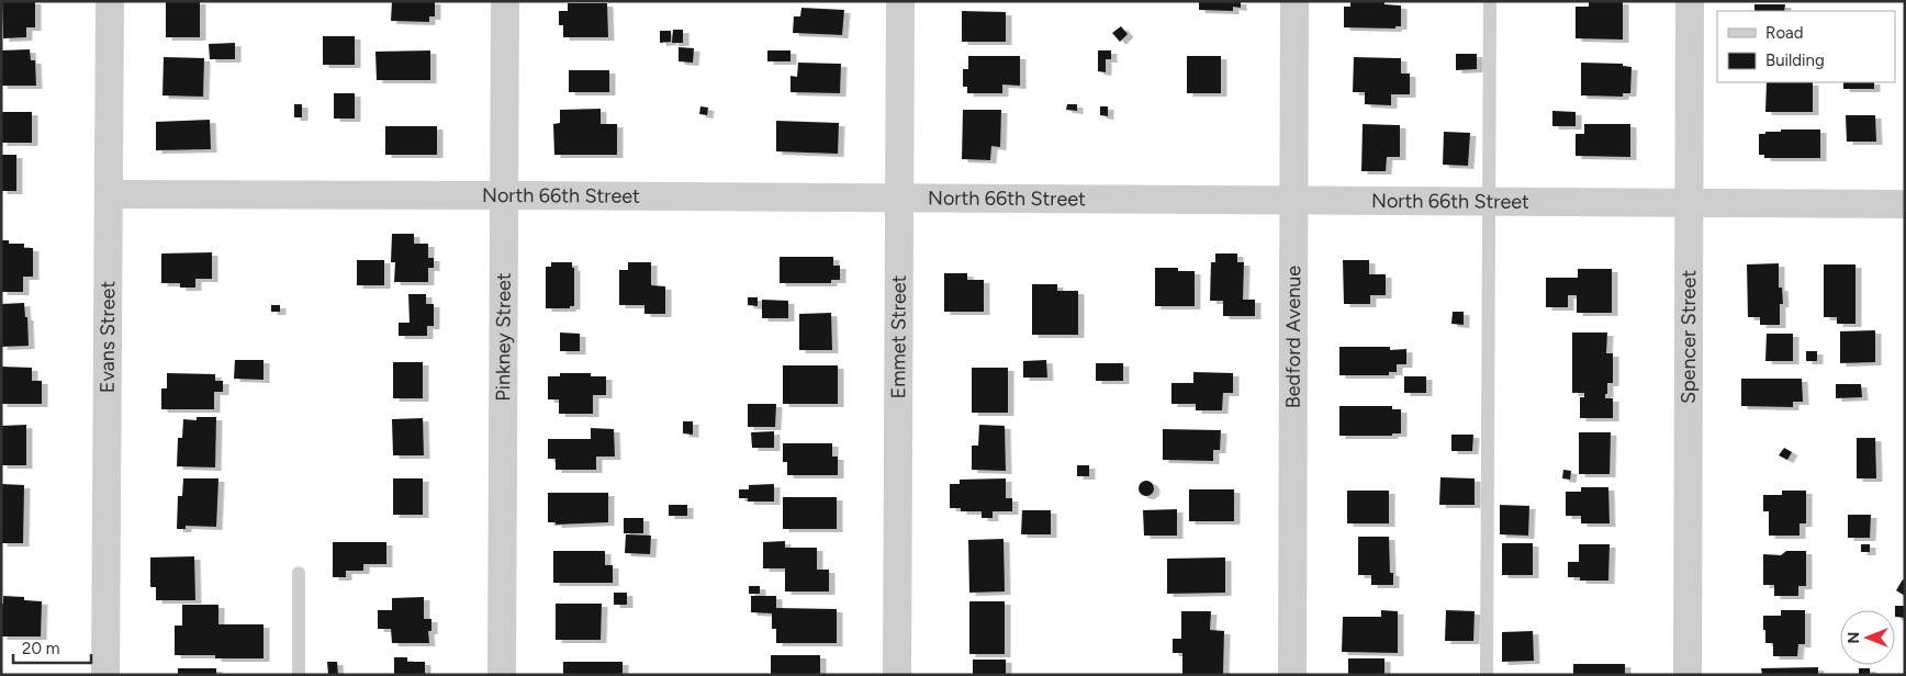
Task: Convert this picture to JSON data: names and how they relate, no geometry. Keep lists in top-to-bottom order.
{
  "streets": {
    "street": [
      "North 66th Street",
      "Evans Street",
      "Pinkney Street",
      "Emmet Street",
      "Bedford Avenue",
      "Spencer Street"
    ]
  },
  "crossings": [
    ["North 66th Street", "Evans Street"],
    ["North 66th Street", "Pinkney Street"],
    ["North 66th Street", "Emmet Street"],
    ["North 66th Street", "Bedford Avenue"],
    ["North 66th Street", "Spencer Street"]
  ],
  "legend": ["Road", "Building"],
  "scale_bar": "20 m",
  "north": "left"
}
